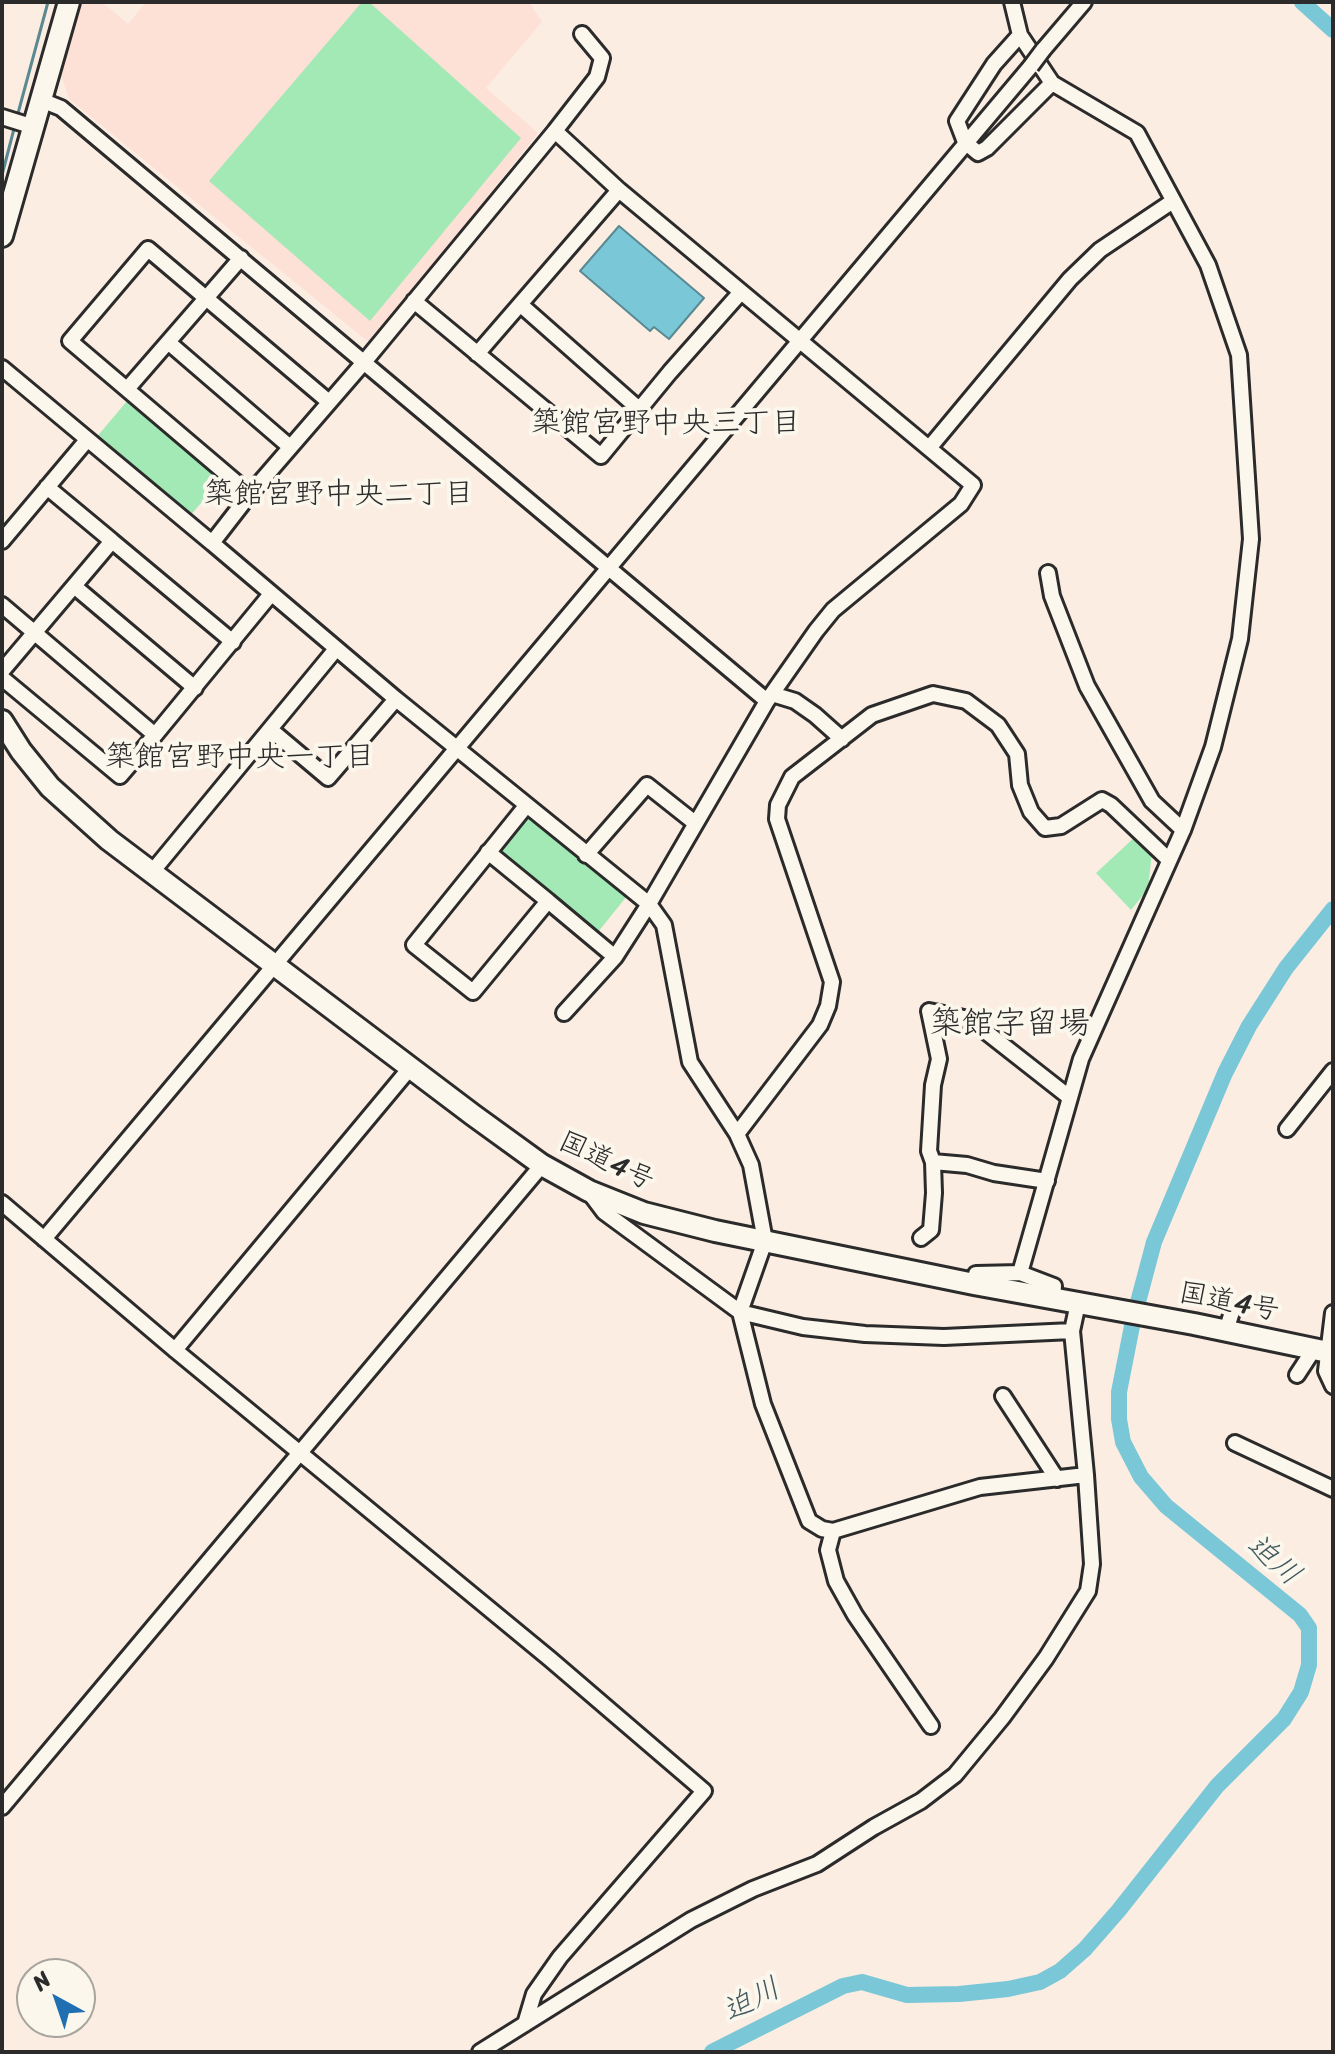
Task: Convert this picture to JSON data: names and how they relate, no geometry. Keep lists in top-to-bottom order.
{
  "streets": {
    "highway": ["国道4号"]
  },
  "districts": [
    "築館宮野中央三丁目",
    "築館宮野中央二丁目",
    "築館宮野中央一丁目",
    "築館字留場"
  ],
  "water": ["迫川"],
  "north": "top left"
}
